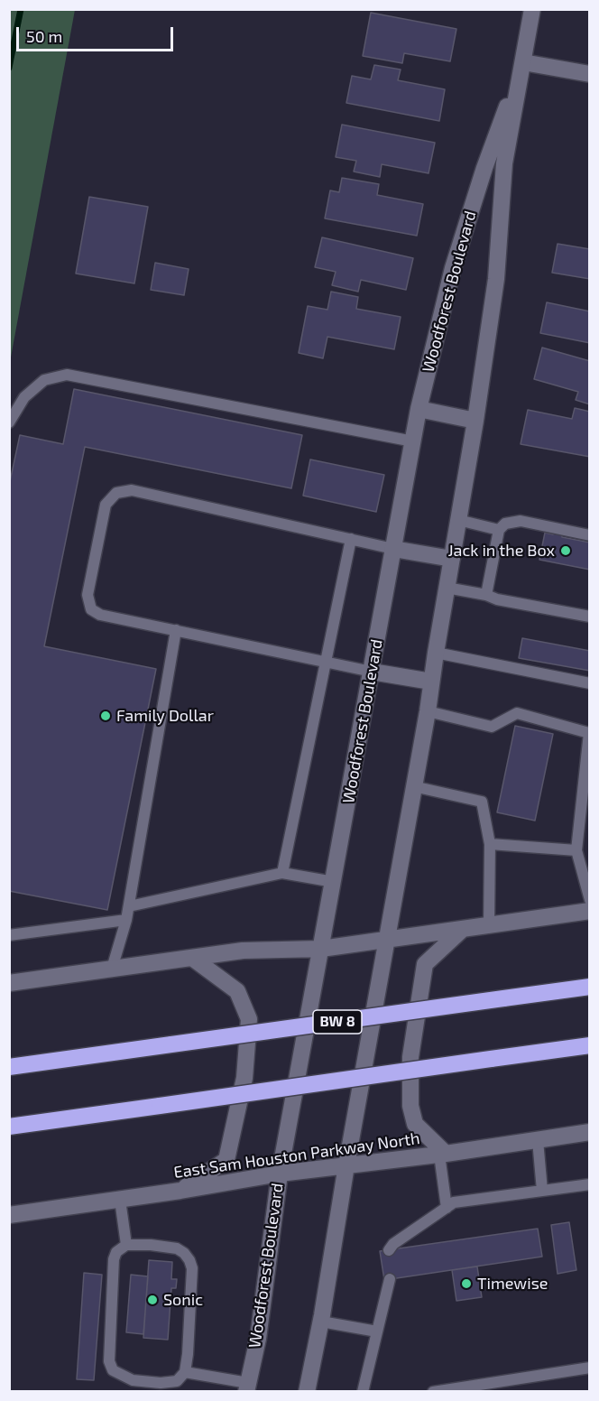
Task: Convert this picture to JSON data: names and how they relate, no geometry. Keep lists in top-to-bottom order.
{
  "streets": {
    "highway": ["BW 8"],
    "main road": ["Woodforest Boulevard", "East Sam Houston Parkway North"]
  },
  "crossings": [
    ["Woodforest Boulevard", "East Sam Houston Parkway North"]
  ],
  "places": [
    "Jack in the Box",
    "Family Dollar",
    "Timewise",
    "Sonic"
  ],
  "scale_bar": "50 m"
}
